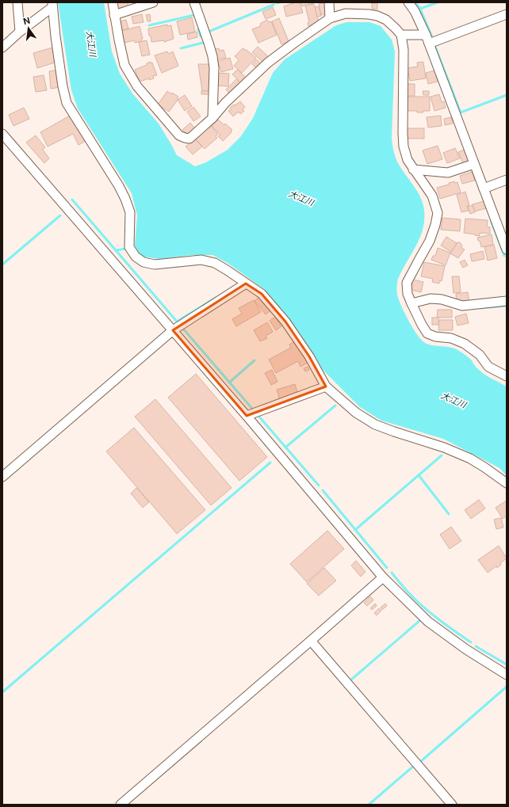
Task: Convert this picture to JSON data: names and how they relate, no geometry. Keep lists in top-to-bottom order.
{
  "water": ["大江川"],
  "north": "top"
}
